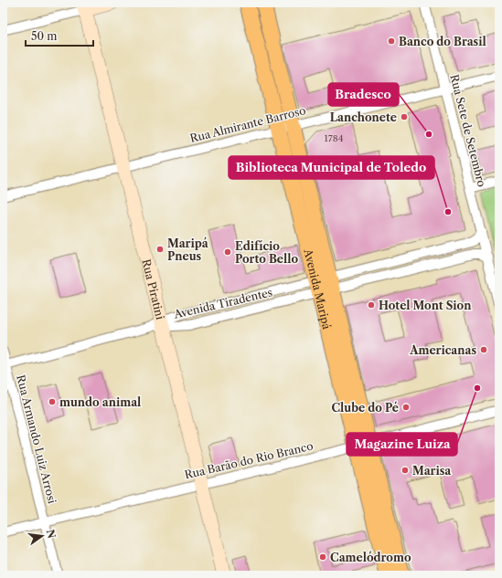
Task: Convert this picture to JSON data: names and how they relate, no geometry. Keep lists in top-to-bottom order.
{
  "streets": {
    "main road": ["Avenida Maripá"],
    "street": [
      "Rua Almirante Barroso",
      "Rua Sete de Setembro",
      "Rua Piratini",
      "Avenida Tiradentes",
      "Rua Armando Luiz Arrosi",
      "Rua Barão do Rio Branco"
    ]
  },
  "crossings": [
    ["Rua Almirante Barroso", "Rua Sete de Setembro"],
    ["Rua Almirante Barroso", "Avenida Maripá"],
    ["Rua Almirante Barroso", "Rua Piratini"],
    ["Rua Sete de Setembro", "Avenida Tiradentes"],
    ["Avenida Maripá", "Avenida Tiradentes"],
    ["Avenida Maripá", "Rua Barão do Rio Branco"],
    ["Rua Piratini", "Avenida Tiradentes"],
    ["Rua Piratini", "Rua Barão do Rio Branco"],
    ["Rua Armando Luiz Arrosi", "Rua Barão do Rio Branco"]
  ],
  "places": [
    "Banco do Brasil",
    "Lanchonete",
    "Bradesco",
    "Biblioteca Municipal de Toledo",
    "Maripá Pneus",
    "Edifício Porto Bello",
    "Hotel Mont Sion",
    "Americanas",
    "Magazine Luiza",
    "mundo animal",
    "Clube do Pé",
    "Marisa",
    "Camelódromo"
  ],
  "house_numbers": ["1784"],
  "scale_bar": "50 m",
  "north": "right"
}
